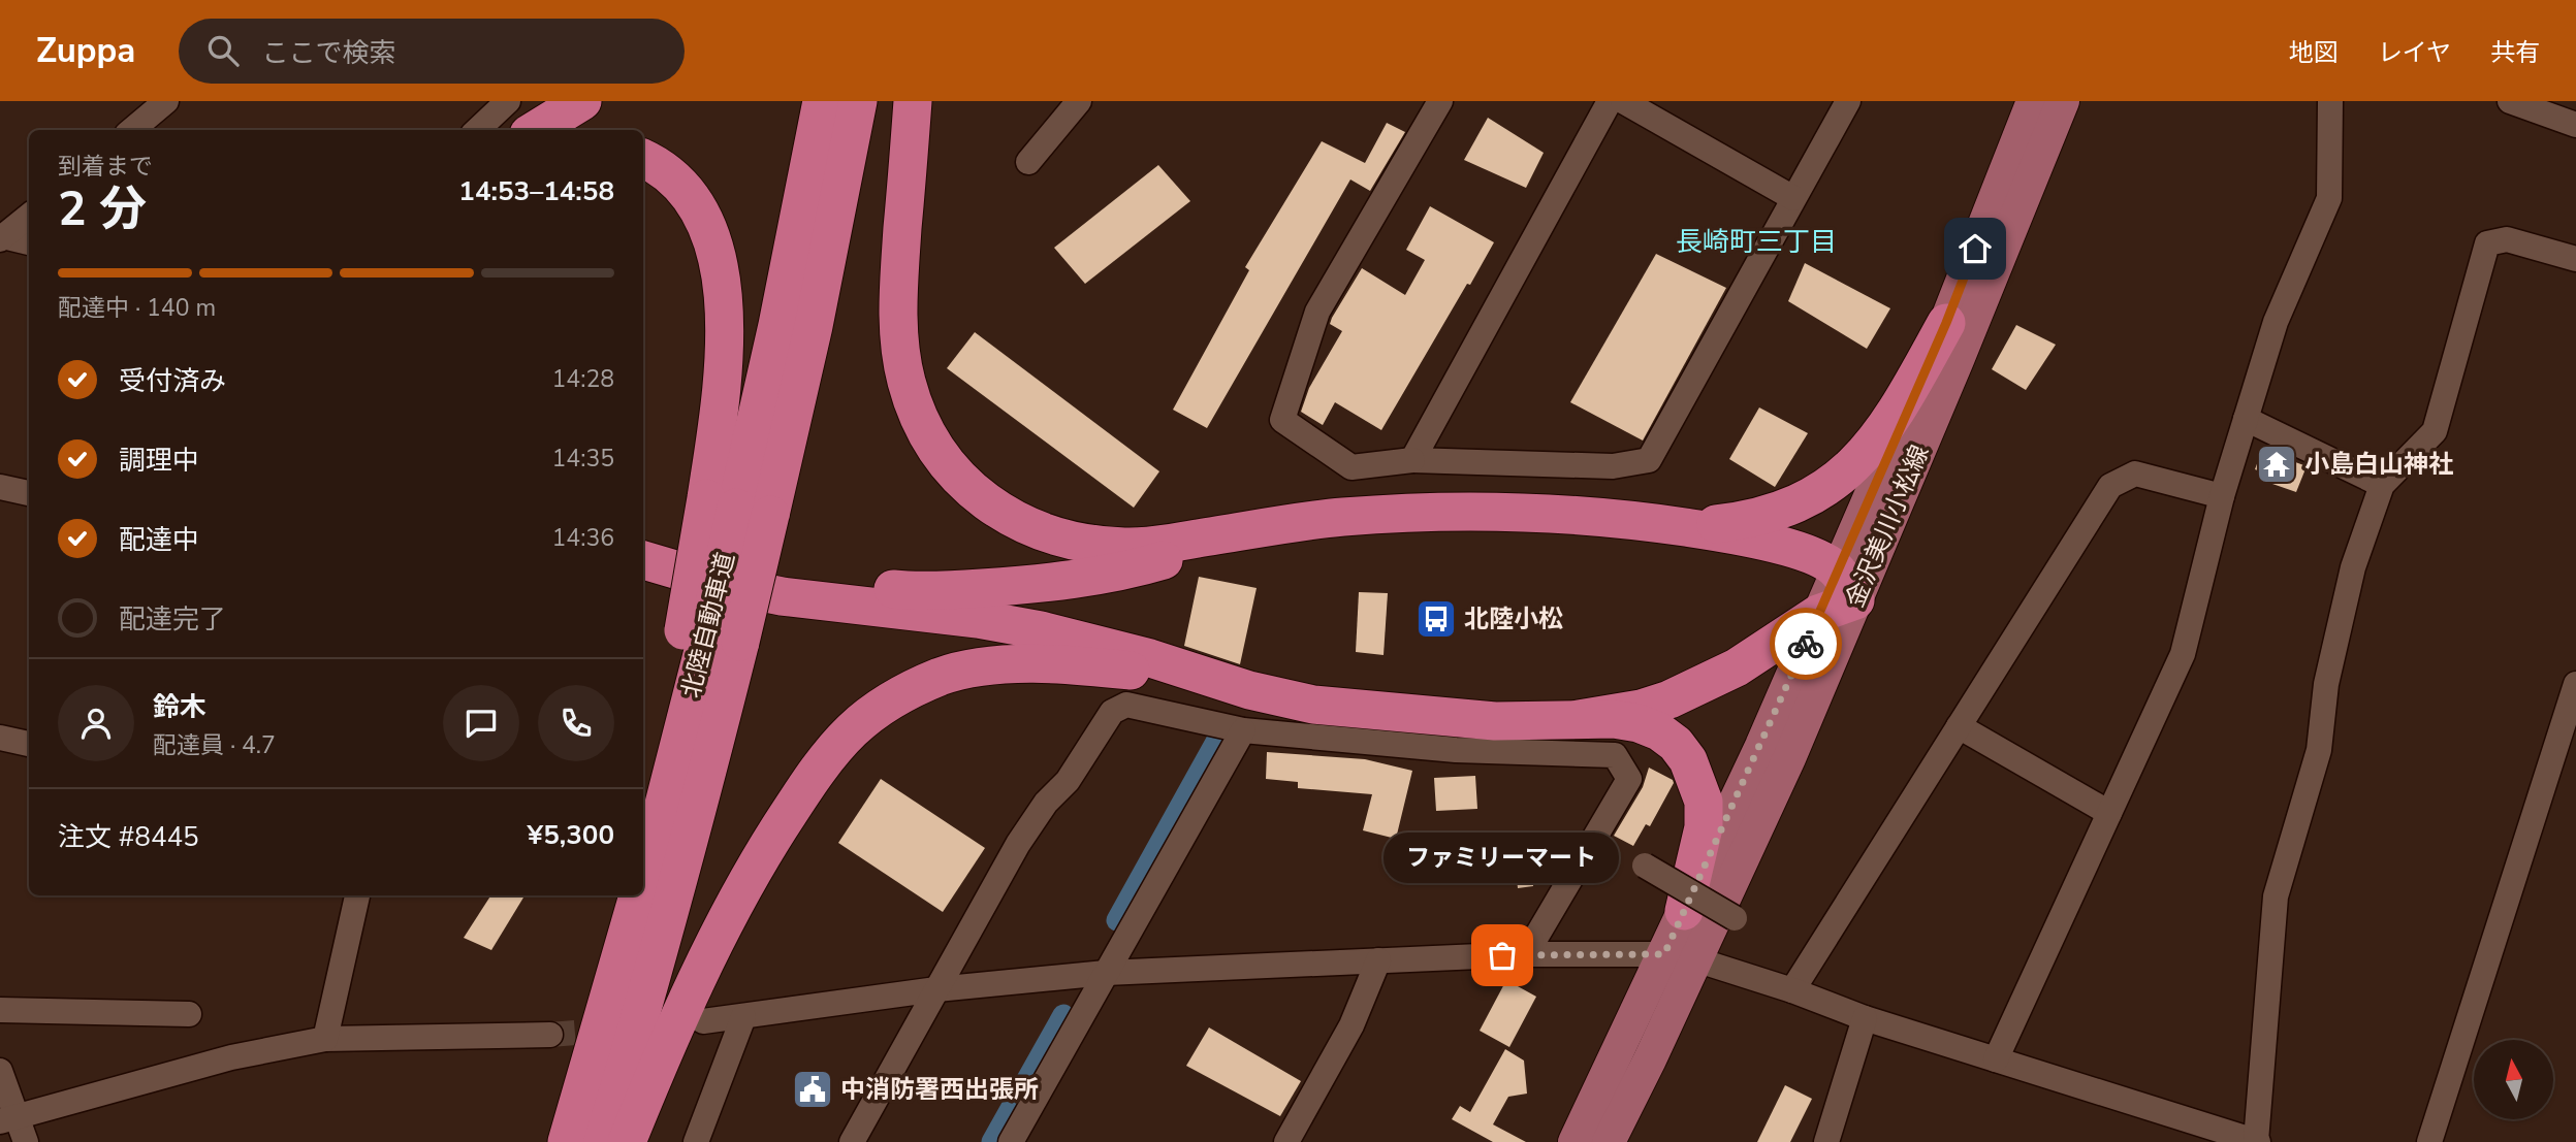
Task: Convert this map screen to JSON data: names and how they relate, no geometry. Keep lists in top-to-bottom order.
{
  "streets": {
    "highway": ["北陸自動車道"],
    "main road": ["金沢美川小松線"]
  },
  "districts": ["長崎町三丁目"],
  "places": {
    "temple": ["小島白山神社"],
    "bus stop": ["北陸小松"],
    "other": ["ファミリーマート"],
    "public building": ["中消防署西出張所"]
  },
  "north": "top",
  "page": {
    "header": "Zuppa",
    "search": "ここで検索",
    "nav": ["地図", "レイヤ", "共有"],
    "heading": ["2 分", "到着まで", "14:53–14:58"],
    "panel": [
      "鈴木",
      "配達員 · 4.7",
      "注文 #8445",
      "¥5,300"
    ],
    "bar": "配達中 · 140 m",
    "list": [
      ["受付済み", "14:28"],
      ["調理中", "14:35"],
      ["配達中", "14:36"],
      "配達完了"
    ],
    "bubble": "ファミリーマート"
  }
}
